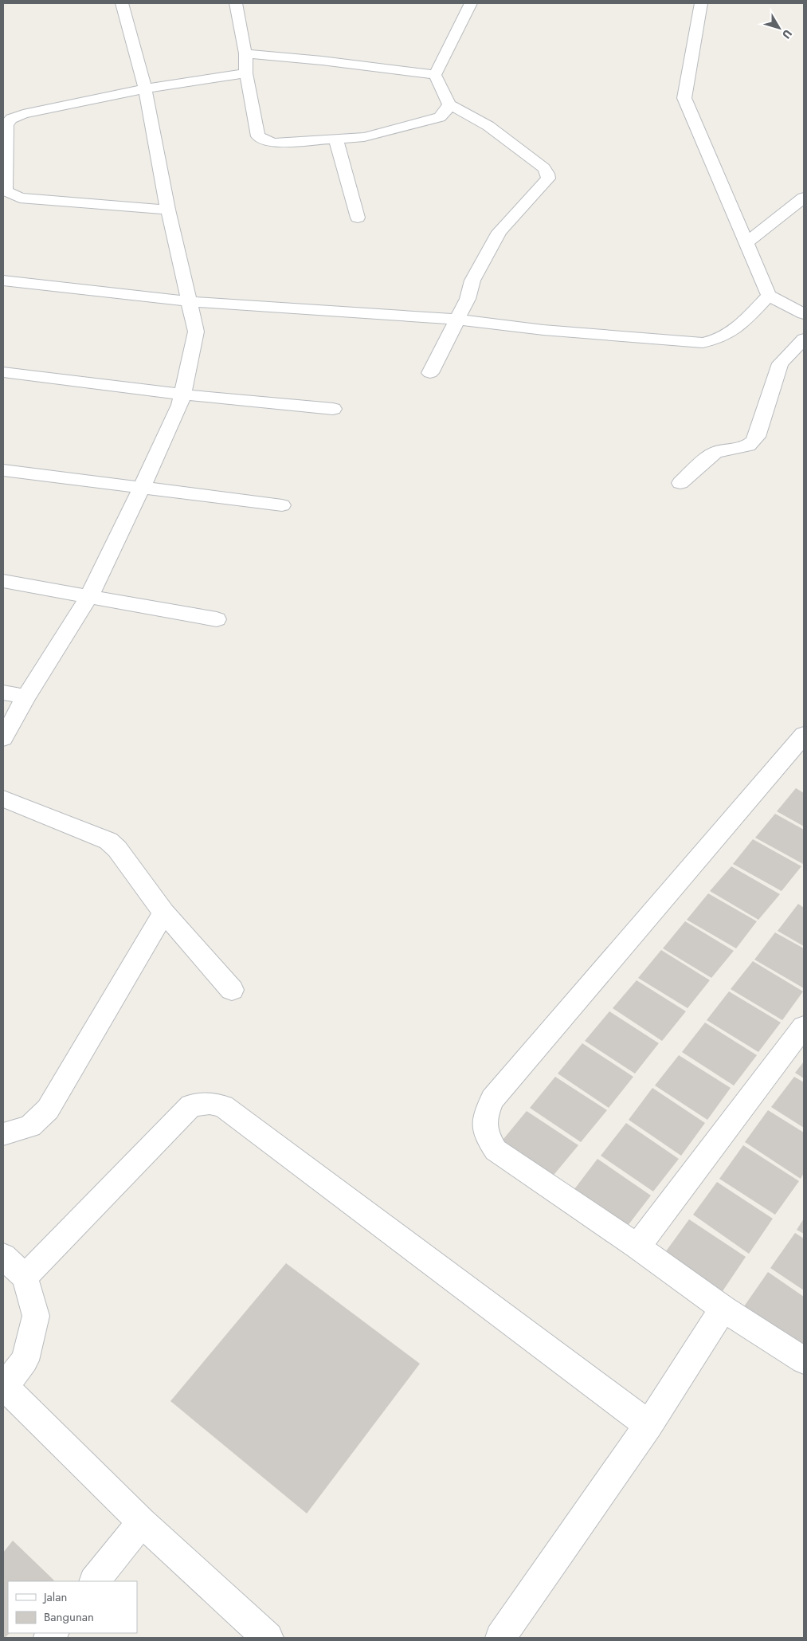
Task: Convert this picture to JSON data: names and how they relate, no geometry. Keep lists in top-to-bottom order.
{
  "legend": ["Jalan", "Bangunan"],
  "north": "bottom right"
}
